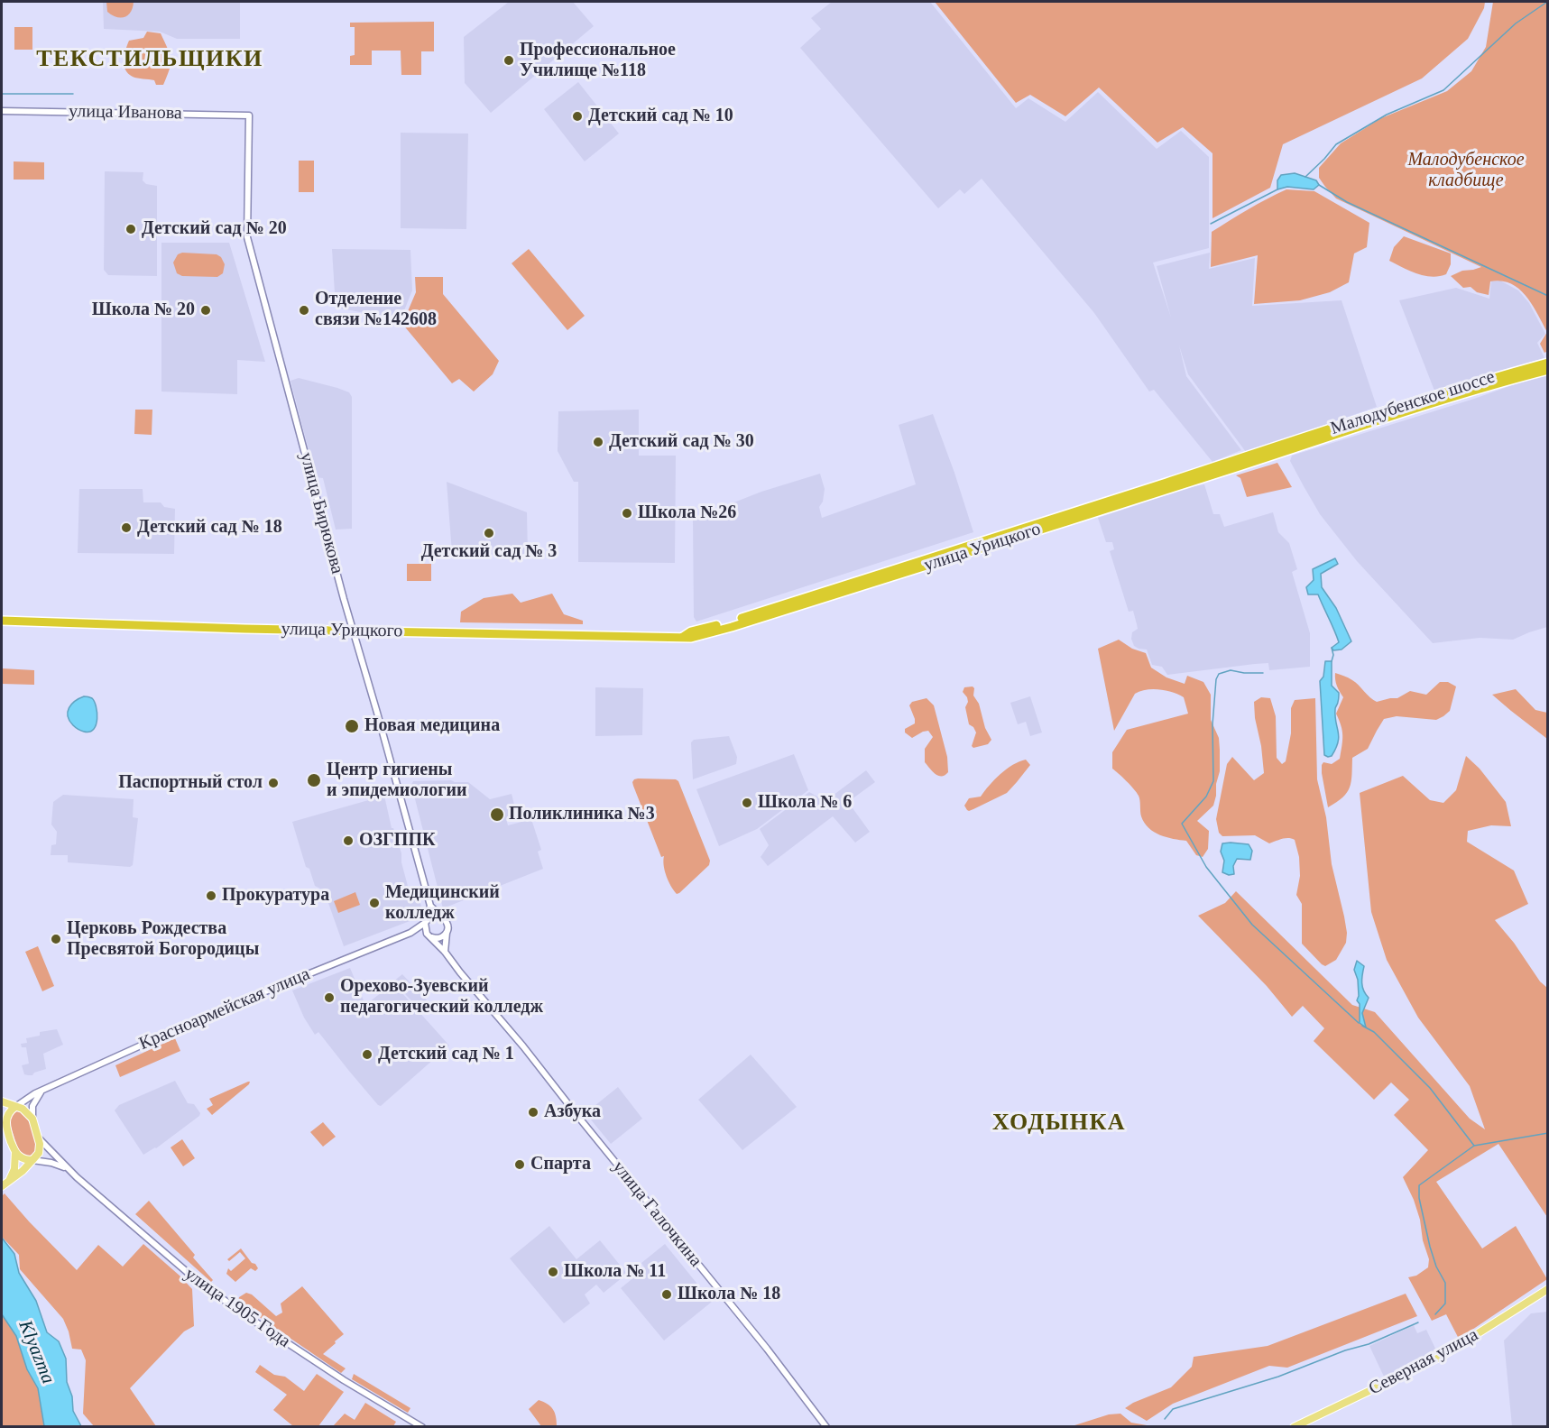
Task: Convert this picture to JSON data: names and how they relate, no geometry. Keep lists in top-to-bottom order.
{
  "streets": {
    "highway": ["Малодубенское шоссе", "улица Урицкого"],
    "main road": ["Северная улица"],
    "street": [
      "улица Иванова",
      "улица Бирюкова",
      "Красноармейская улица",
      "улица Галочкина",
      "улица 1905 Года"
    ]
  },
  "crossings": [
    ["улица Иванова", "улица Бирюкова"],
    ["Малодубенское шоссе", "улица Урицкого"],
    ["улица Бирюкова", "улица Урицкого"]
  ],
  "districts": ["ТЕКСТИЛЬЩИКИ", "ХОДЫНКА"],
  "water": ["Klyazma"],
  "parks": ["Малодубенское кладбище"],
  "places": [
    "Профессиональное Училище №118",
    "Детский сад № 10",
    "Детский сад № 20",
    "Школа № 20",
    "Отделение связи №142608",
    "Детский сад № 30",
    "Школа №26",
    "Детский сад № 18",
    "Детский сад № 3",
    "Новая медицина",
    "Центр гигиены и эпидемиологии",
    "Паспортный стол",
    "Школа № 6",
    "Поликлиника №3",
    "ОЗГППК",
    "Прокуратура",
    "Медицинский колледж",
    "Церковь Рождества Пресвятой Богородицы",
    "Орехово-Зуевский педагогический колледж",
    "Детский сад № 1",
    "Азбука",
    "Спарта",
    "Школа № 11",
    "Школа № 18"
  ]
}
